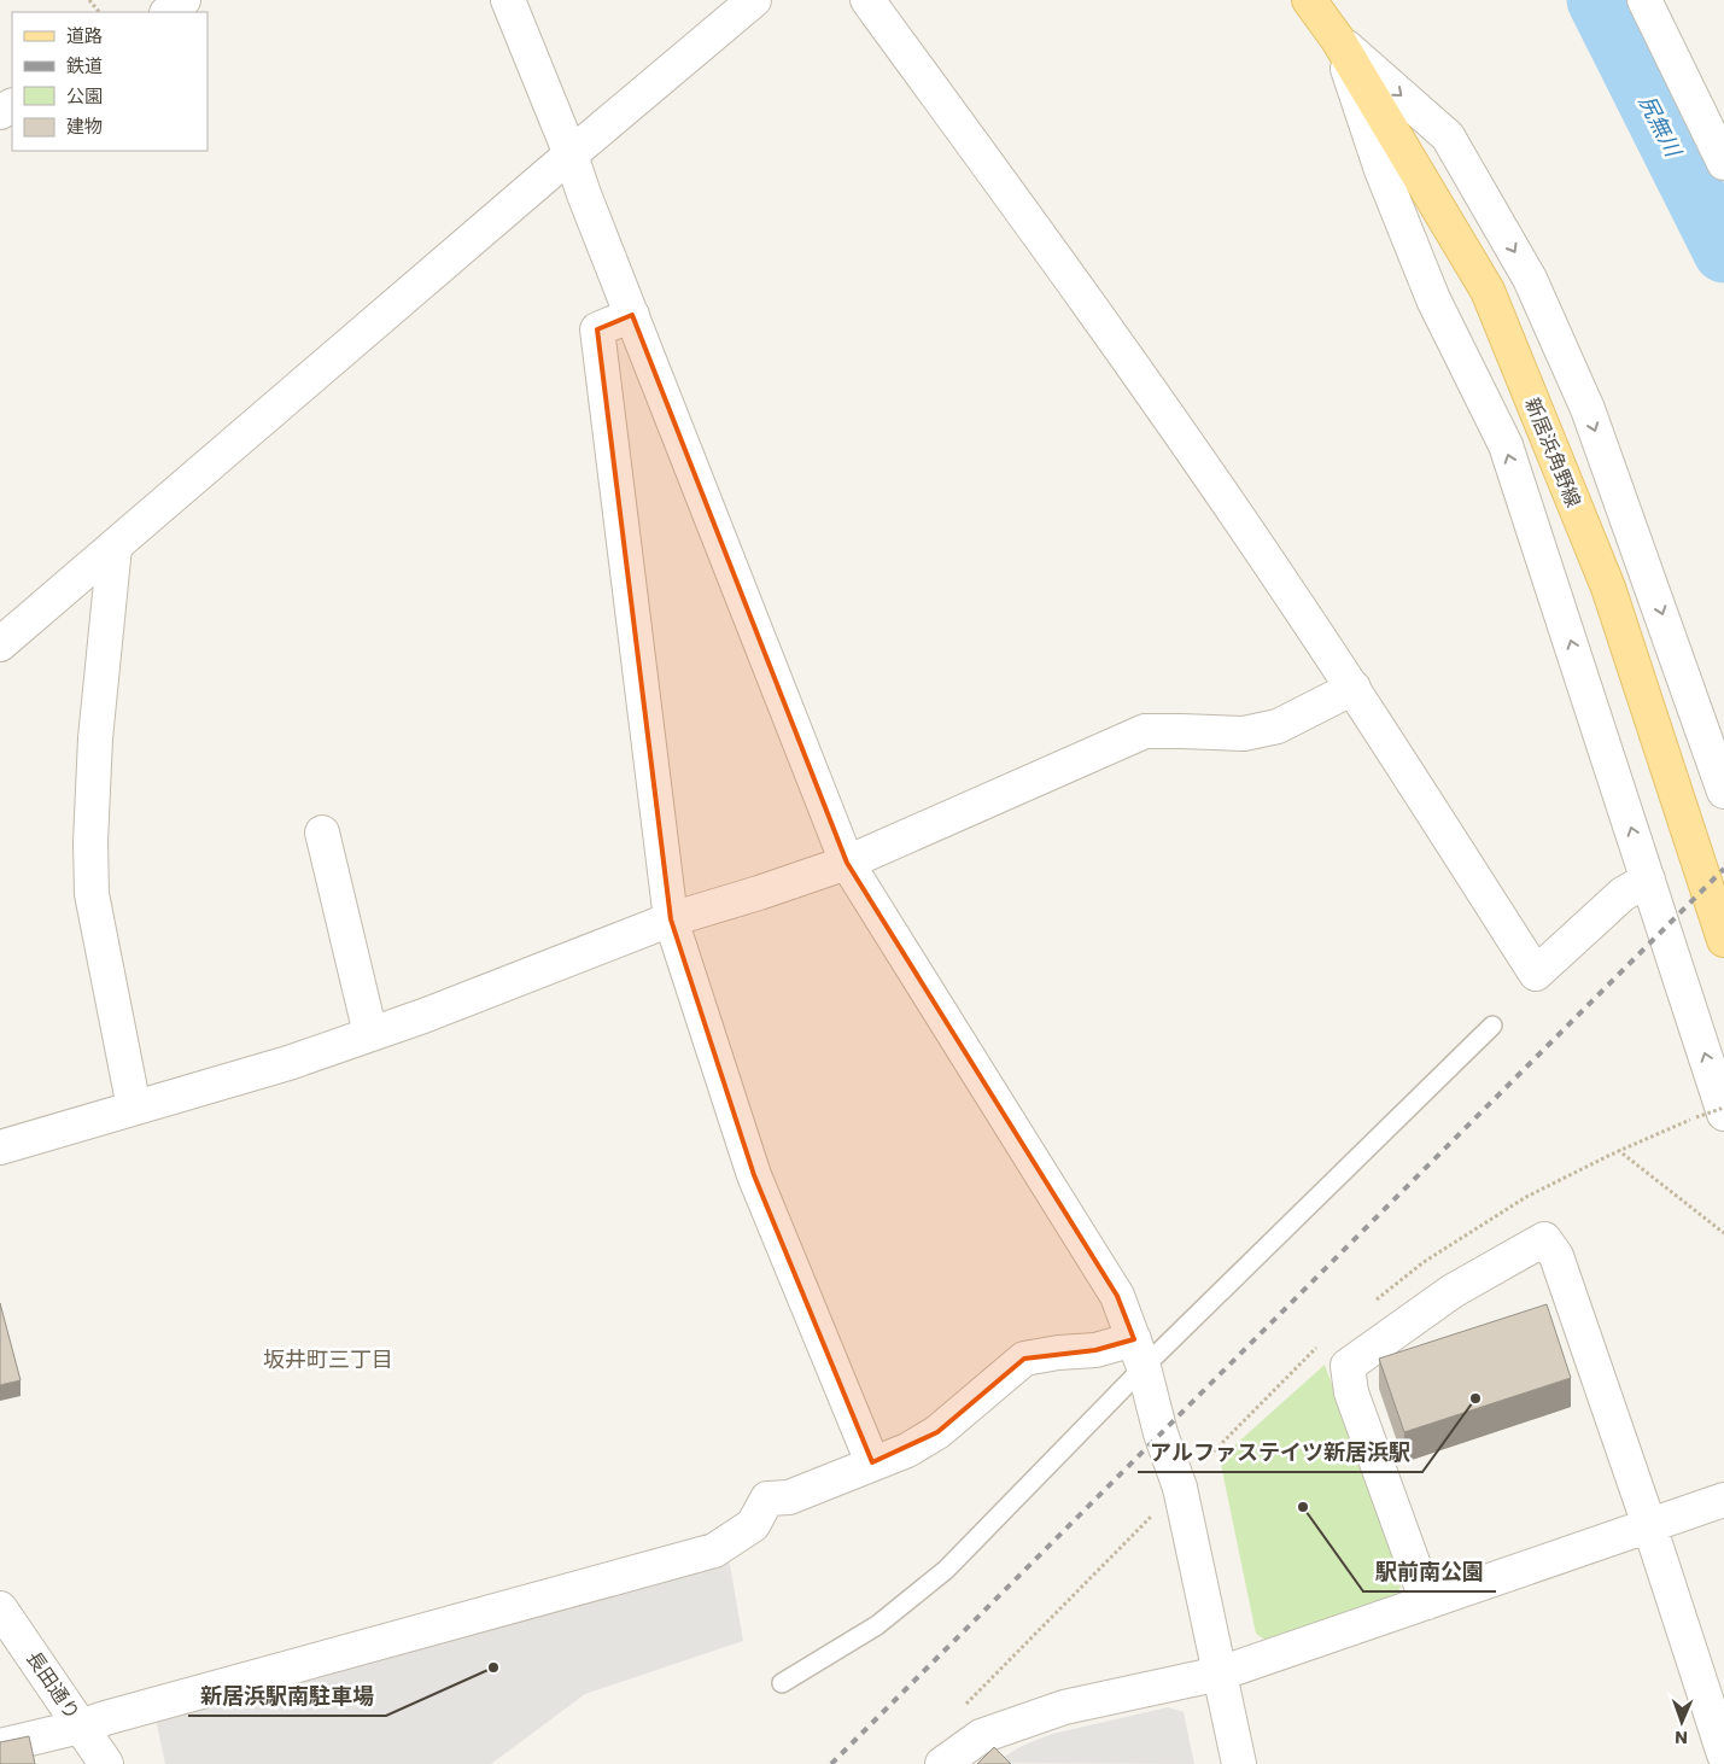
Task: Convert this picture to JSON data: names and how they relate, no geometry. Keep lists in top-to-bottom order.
{
  "streets": {
    "main road": ["新居浜角野線"],
    "street": ["長田通り"]
  },
  "districts": ["坂井町三丁目"],
  "water": ["尻無川"],
  "places": ["アルファステイツ新居浜駅", "駅前南公園", "新居浜駅南駐車場"],
  "legend": [
    "道路",
    "鉄道",
    "公園",
    "建物"
  ],
  "north": "bottom"
}
